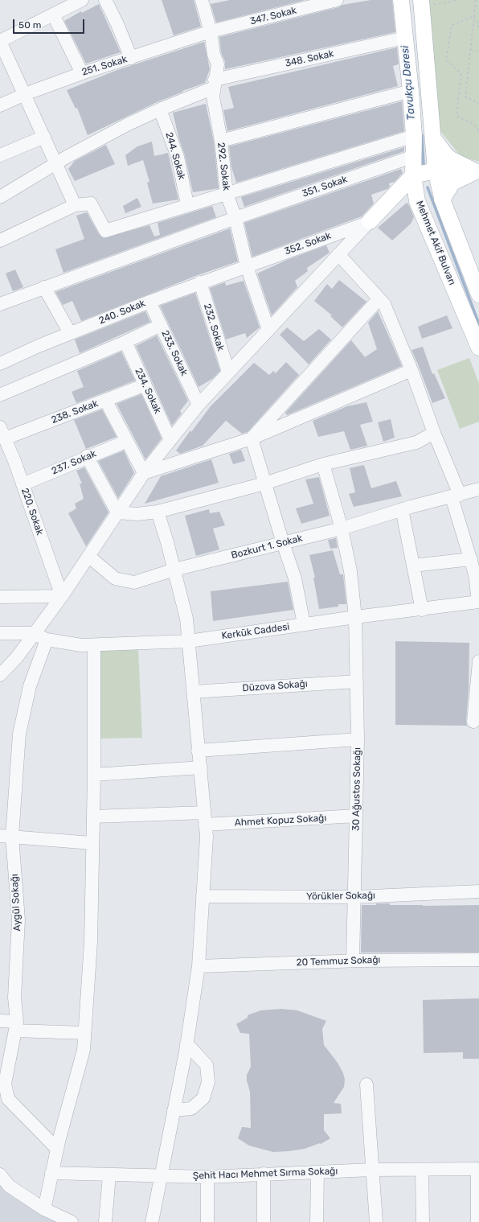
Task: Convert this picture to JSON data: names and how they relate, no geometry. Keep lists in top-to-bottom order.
{
  "streets": {
    "main road": ["Mehmet Akif Bulvarı"],
    "street": [
      "347. Sokak",
      "348. Sokak",
      "251. Sokak",
      "244. Sokak",
      "292. Sokak",
      "351. Sokak",
      "352. Sokak",
      "240. Sokak",
      "232. Sokak",
      "233. Sokak",
      "234. Sokak",
      "238. Sokak",
      "237. Sokak",
      "220. Sokak",
      "Bozkurt 1. Sokak",
      "Kerkük Caddesi",
      "Düzova Sokağı",
      "30 Ağustos Sokağı",
      "Ahmet Kopuz Sokağı",
      "Yörükler Sokağı",
      "Aygül Sokağı",
      "20 Temmuz Sokağı",
      "Şehit Hacı Mehmet Sırma Sokağı"
    ]
  },
  "crossings": [
    ["347. Sokak", "251. Sokak"],
    ["347. Sokak", "292. Sokak"],
    ["348. Sokak", "244. Sokak"],
    ["348. Sokak", "292. Sokak"],
    ["348. Sokak", "Mehmet Akif Bulvarı"],
    ["251. Sokak", "292. Sokak"],
    ["292. Sokak", "351. Sokak"],
    ["292. Sokak", "352. Sokak"],
    ["292. Sokak", "240. Sokak"],
    ["351. Sokak", "Mehmet Akif Bulvarı"],
    ["352. Sokak", "240. Sokak"],
    ["240. Sokak", "232. Sokak"],
    ["240. Sokak", "233. Sokak"],
    ["234. Sokak", "238. Sokak"],
    ["238. Sokak", "220. Sokak"],
    ["237. Sokak", "220. Sokak"],
    ["Bozkurt 1. Sokak", "30 Ağustos Sokağı"],
    ["Kerkük Caddesi", "30 Ağustos Sokağı"],
    ["Kerkük Caddesi", "Aygül Sokağı"],
    ["Düzova Sokağı", "30 Ağustos Sokağı"],
    ["30 Ağustos Sokağı", "Ahmet Kopuz Sokağı"],
    ["30 Ağustos Sokağı", "Yörükler Sokağı"],
    ["30 Ağustos Sokağı", "20 Temmuz Sokağı"]
  ],
  "water": ["Tavukçu Deresi"],
  "scale_bar": "50 m"
}
